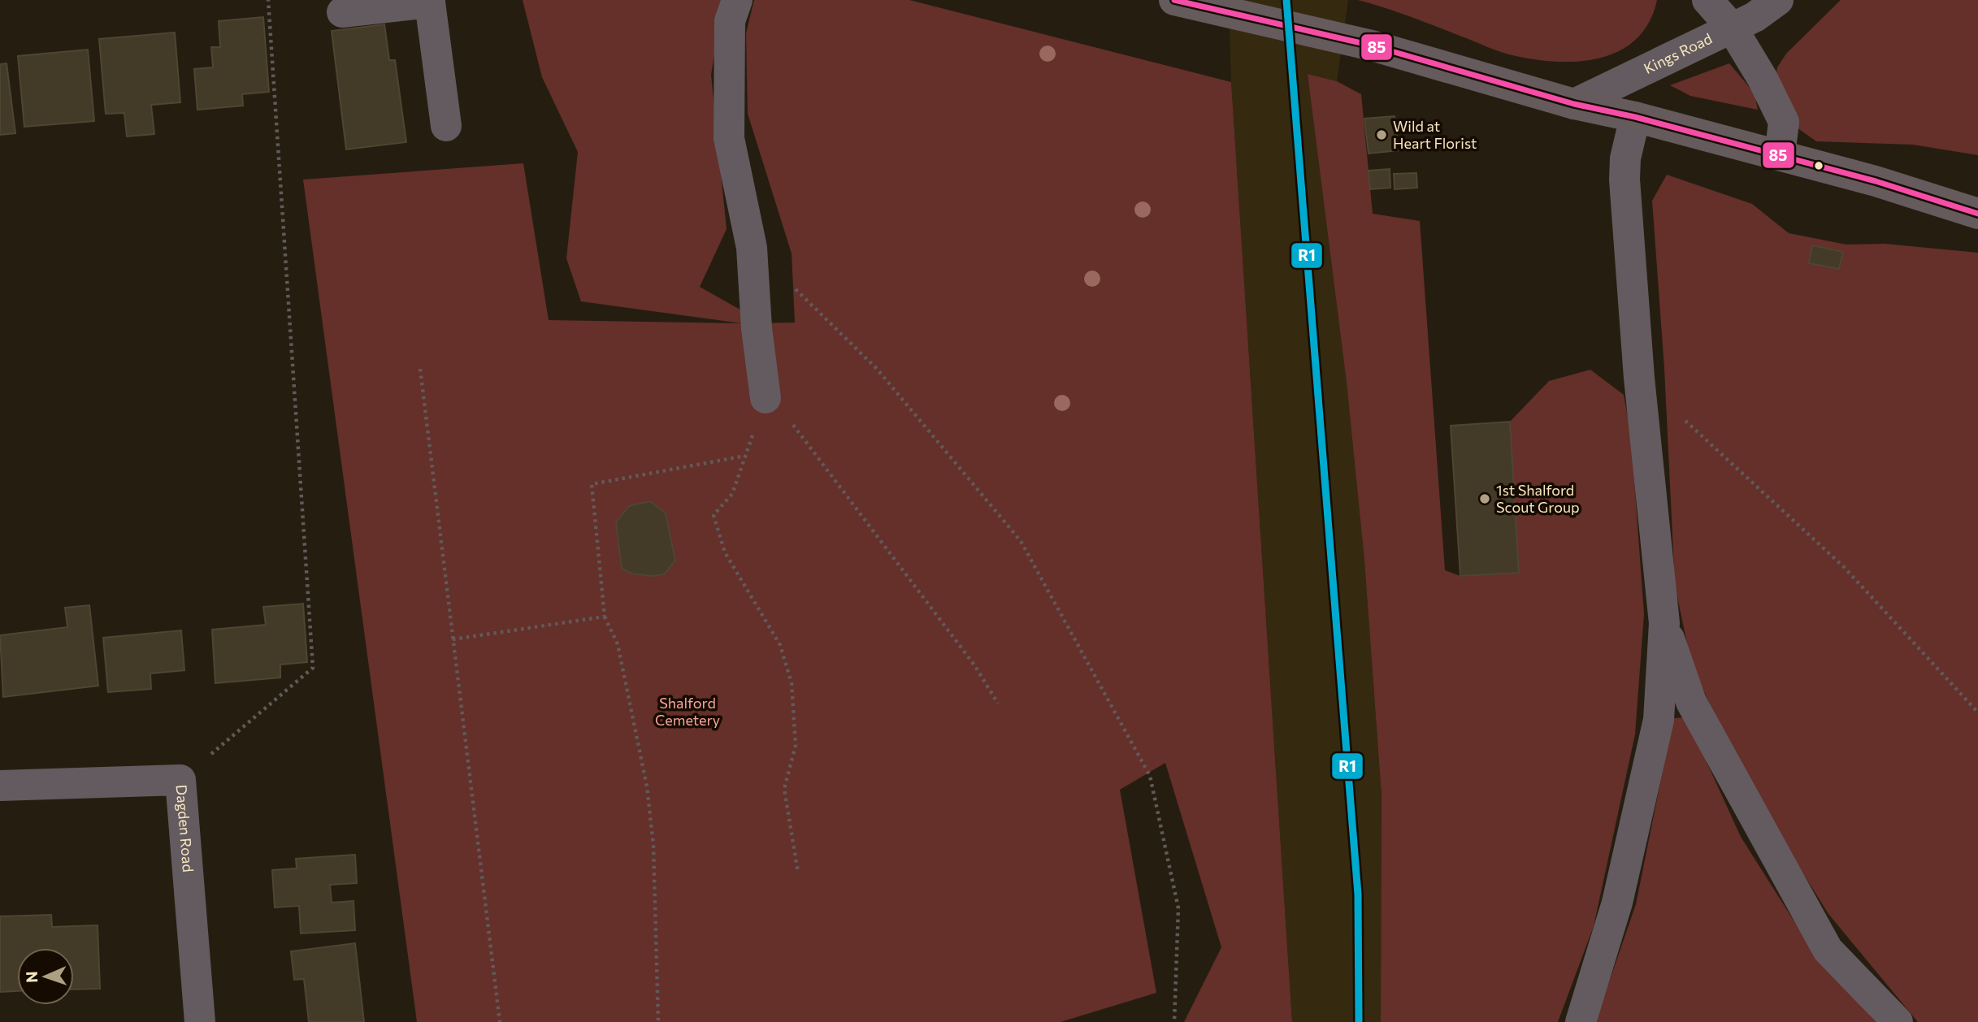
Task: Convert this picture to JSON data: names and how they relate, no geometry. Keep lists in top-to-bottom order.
{
  "streets": {
    "street": ["Kings Road", "Dagden Road"]
  },
  "parks": ["Shalford Cemetery"],
  "places": ["Wild at Heart Florist", "1st Shalford Scout Group"],
  "lines": ["transit line R1", "transit line 85"],
  "north": "left"
}
